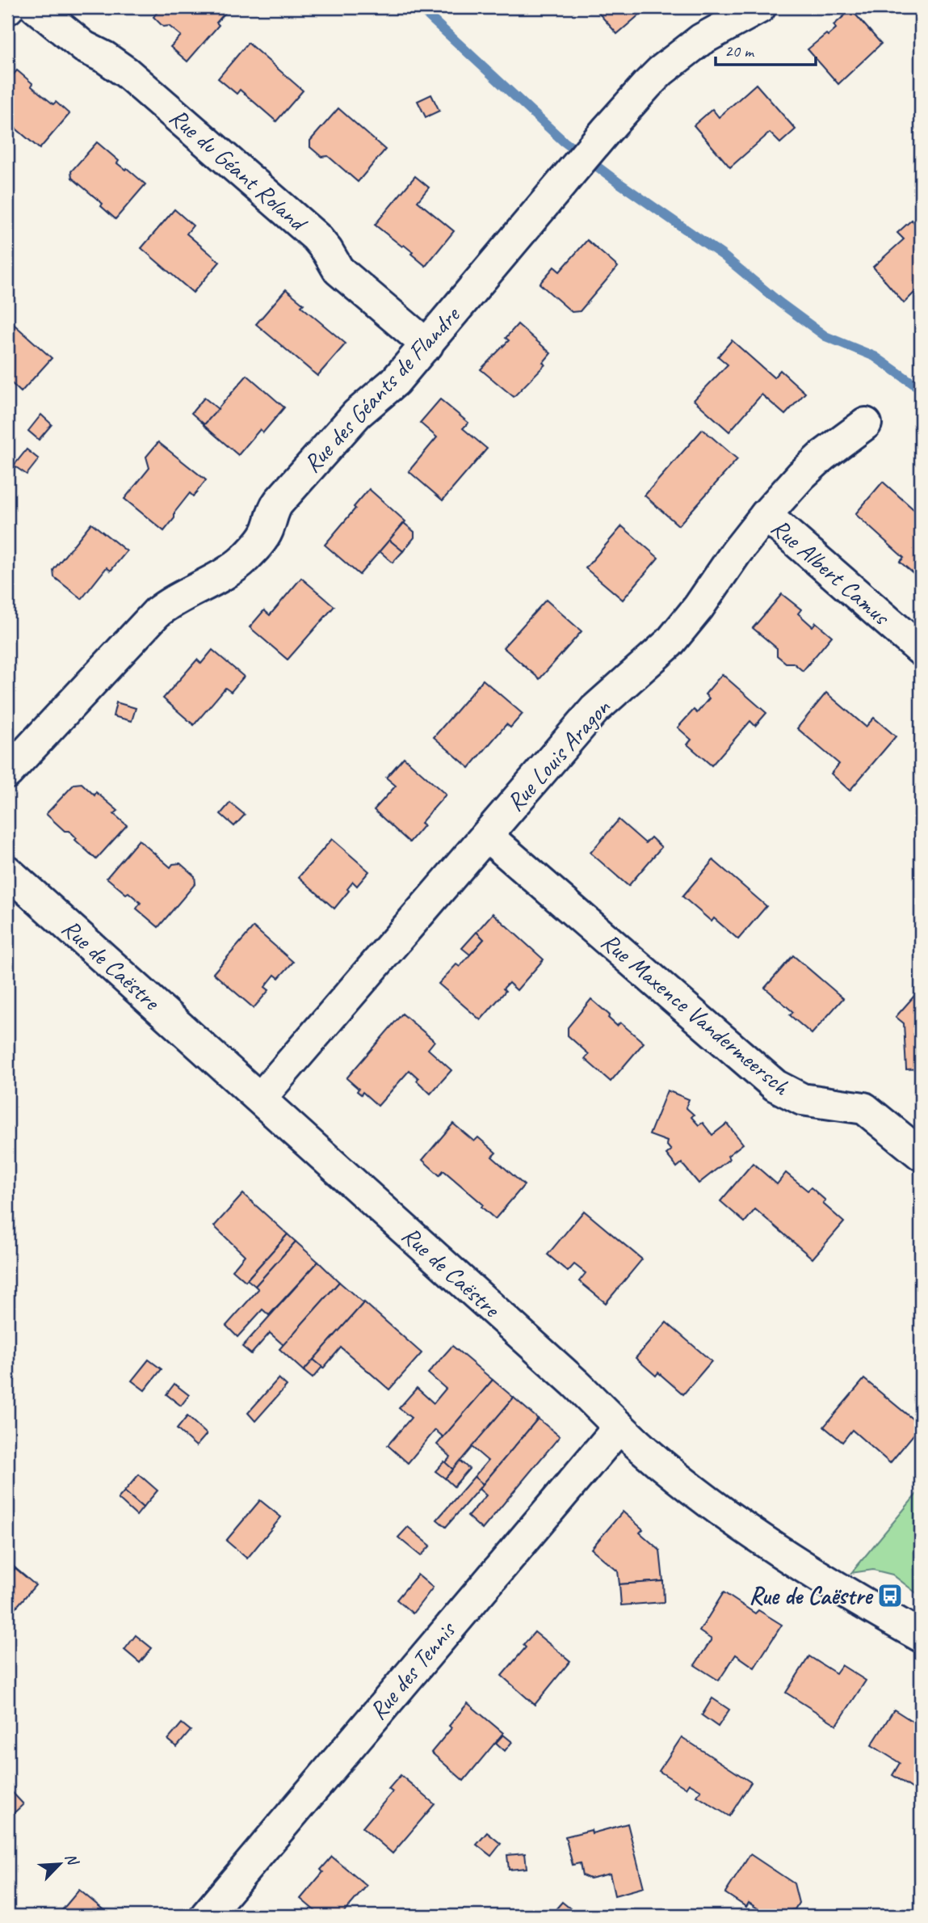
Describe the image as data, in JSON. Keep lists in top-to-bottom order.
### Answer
{
  "streets": {
    "street": [
      "Rue du Géant Roland",
      "Rue des Géants de Flandre",
      "Rue Albert Camus",
      "Rue Louis Aragon",
      "Rue de Caëstre",
      "Rue Maxence Vandermeersch",
      "Rue des Tennis"
    ]
  },
  "crossings": [
    ["Rue du Géant Roland", "Rue des Géants de Flandre"],
    ["Rue Albert Camus", "Rue Louis Aragon"],
    ["Rue Louis Aragon", "Rue de Caëstre"],
    ["Rue Louis Aragon", "Rue Maxence Vandermeersch"],
    ["Rue de Caëstre", "Rue des Tennis"]
  ],
  "places": {
    "bus stop": ["Rue de Caëstre"]
  },
  "scale_bar": "20 m",
  "north": "top right"
}
